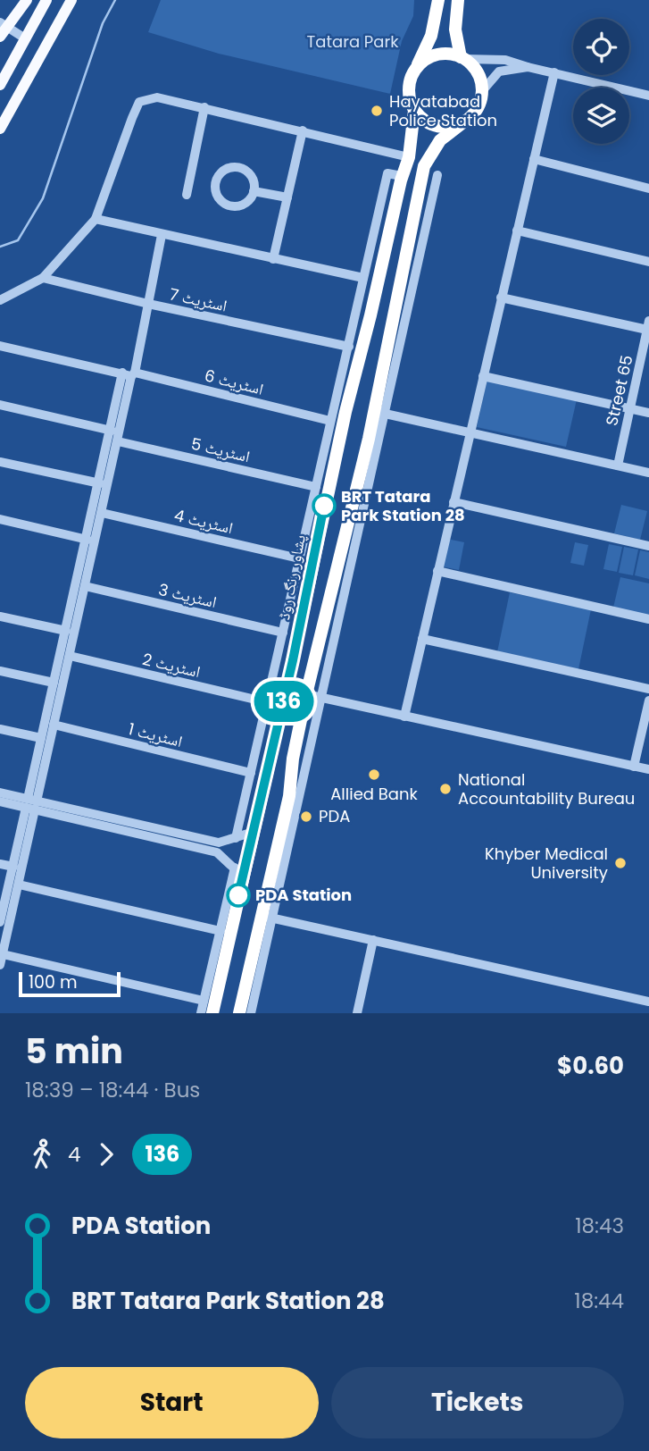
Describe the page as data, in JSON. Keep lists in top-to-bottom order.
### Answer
{
  "streets": {
    "highway": ["پشاور رنگ روڈ"],
    "street": [
      "اسٹریٹ 7",
      "اسٹریٹ 6",
      "Street 65",
      "اسٹریٹ 5",
      "اسٹریٹ 4",
      "اسٹریٹ 3",
      "اسٹریٹ 2",
      "اسٹریٹ 1"
    ]
  },
  "parks": ["Tatara Park"],
  "places": [
    "Hayatabad Police Station",
    "BRT Tatara Park Station 28",
    "Allied Bank",
    "National Accountability Bureau",
    "PDA",
    "Khyber Medical University",
    "PDA Station"
  ],
  "lines": ["bus line 136"],
  "scale_bar": "100 m",
  "page": {
    "on_map": "136",
    "scale": "100 m",
    "heading": ["5 min", "18:39 – 18:44 · Bus", "$0.60"],
    "legs": ["4", "136"],
    "list": [
      {
        "name": "PDA Station",
        "value": "18:43"
      },
      {
        "name": "BRT Tatara Park Station 28",
        "value": "18:44"
      }
    ],
    "buttons": ["Start", "Tickets"]
  }
}
